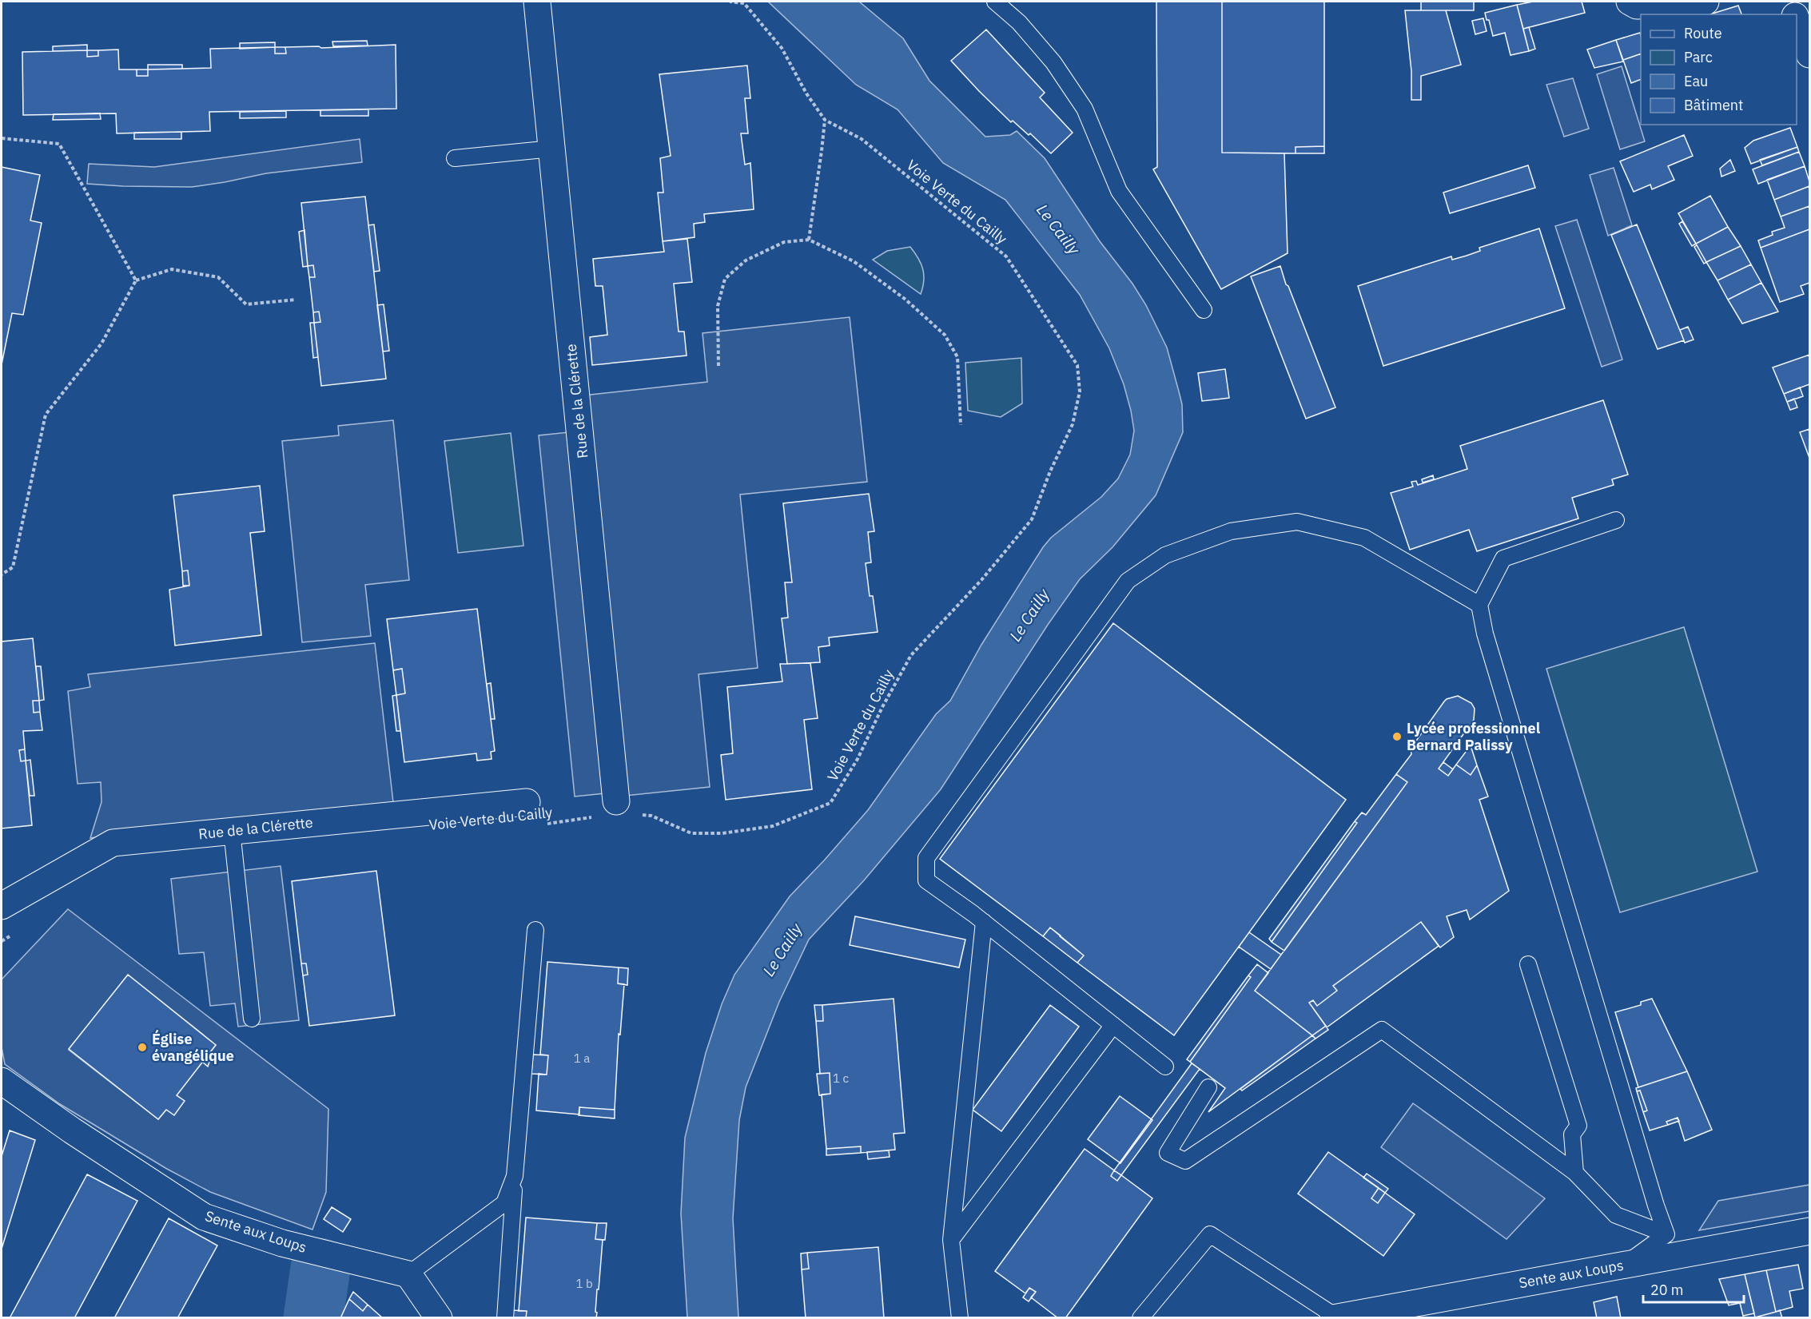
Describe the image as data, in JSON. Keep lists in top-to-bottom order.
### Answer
{
  "streets": {
    "street": ["Rue de la Clérette", "Sente aux Loups"],
    "path": ["Voie Verte du Cailly"]
  },
  "crossings": [
    ["Voie Verte du Cailly", "Rue de la Clérette"]
  ],
  "water": ["Le Cailly"],
  "places": ["Lycée professionnel Bernard Palissy", "Église évangélique"],
  "house_numbers": ["1 a", "1 c", "1 b"],
  "legend": [
    "Route",
    "Parc",
    "Eau",
    "Bâtiment"
  ],
  "scale_bar": "20 m"
}
